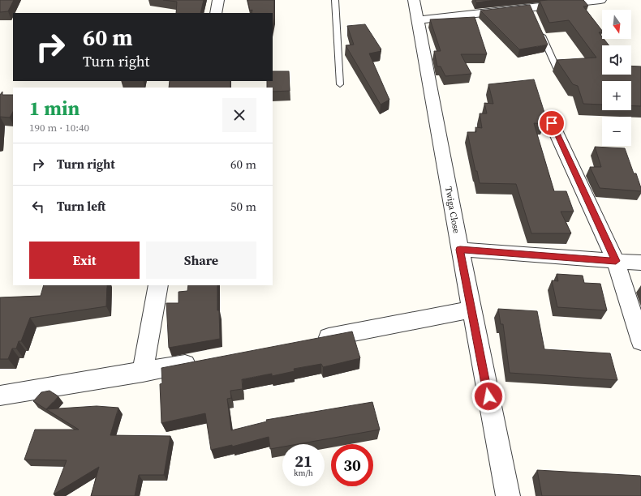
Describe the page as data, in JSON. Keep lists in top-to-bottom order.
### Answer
{
  "streets": {
    "street": ["Twiga Close"]
  },
  "north": "bottom",
  "page": {
    "map_buttons": ["+", "−"],
    "turn": ["60 m", "Turn right"],
    "heading": ["1 min", "190 m · 10:40"],
    "list": [
      {
        "name": "Turn right",
        "value": "60 m"
      },
      {
        "name": "Turn left",
        "value": "50 m"
      }
    ],
    "buttons": ["Exit", "Share"],
    "speed": "21 km/h",
    "limit": "30"
  }
}
